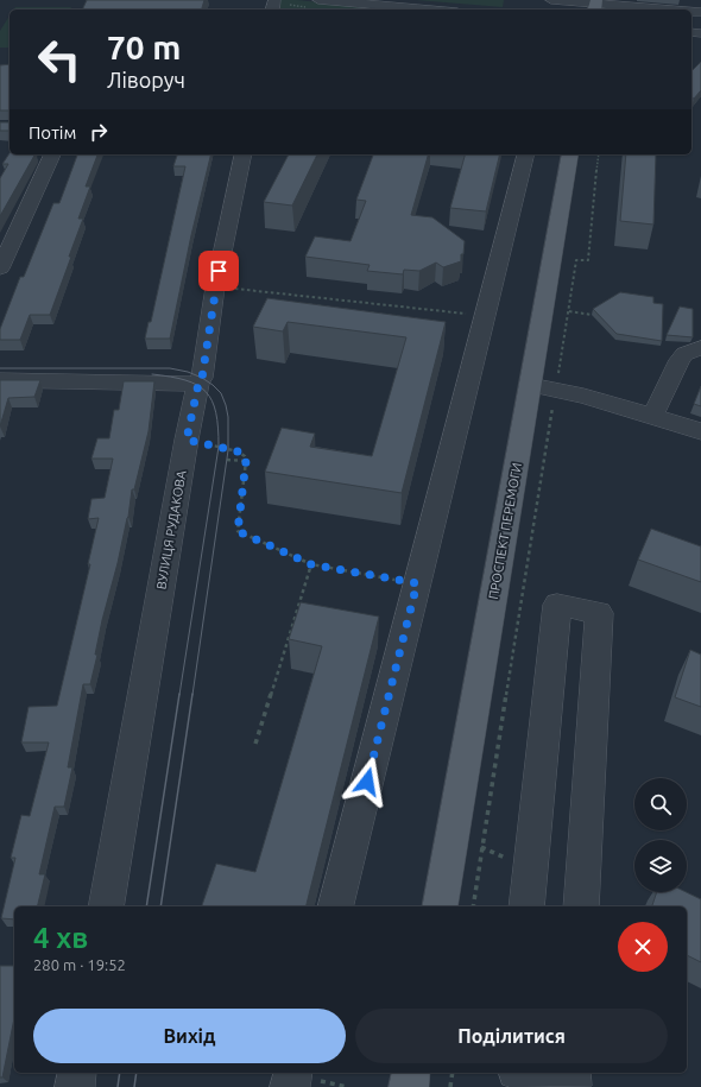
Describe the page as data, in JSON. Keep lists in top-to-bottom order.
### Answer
{
  "streets": {
    "main road": ["ПРОСПЕКТ ПЕРЕМОГИ"],
    "street": ["ВУЛИЦЯ РУДАКОВА"]
  },
  "page": {
    "turn": ["70 m", "Ліворуч"],
    "then": "Потім",
    "heading": ["4 хв", "280 m · 19:52"],
    "buttons": ["Вихід", "Поділитися"]
  }
}
